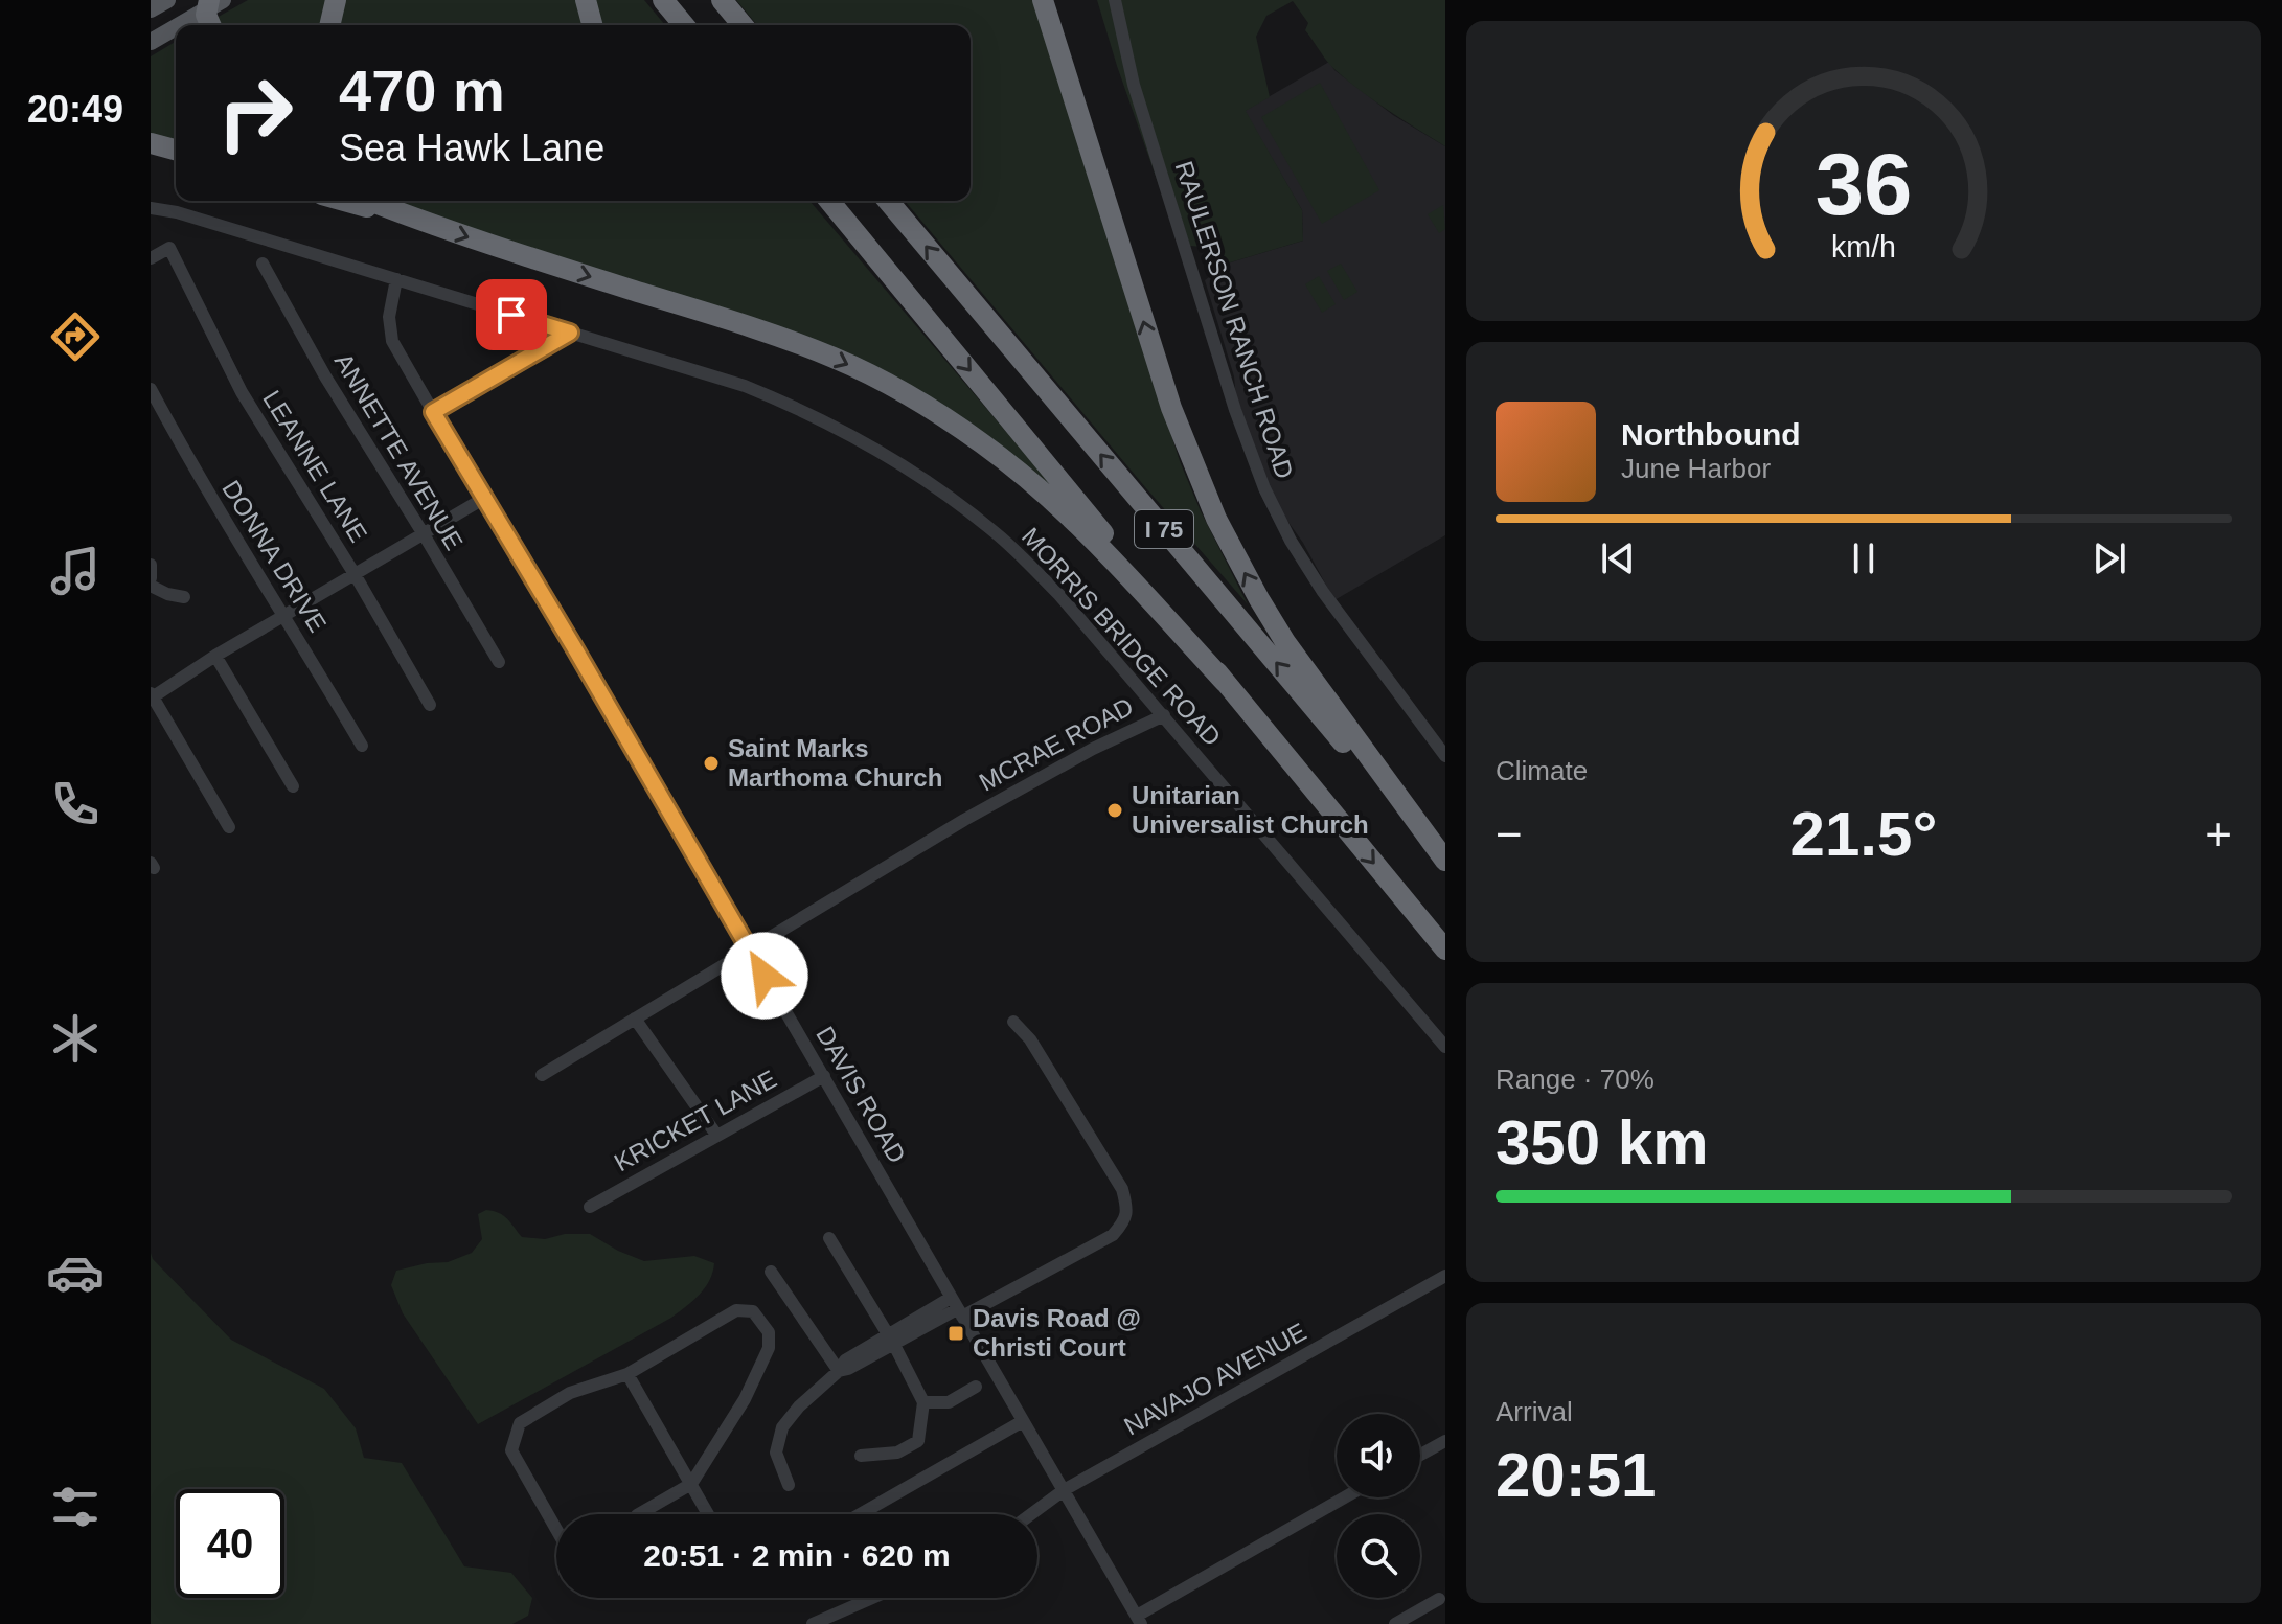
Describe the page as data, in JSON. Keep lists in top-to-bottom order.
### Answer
{
  "streets": {
    "highway": ["I 75"],
    "street": [
      "RAULERSON RANCH ROAD",
      "ANNETTE AVENUE",
      "LEANNE LANE",
      "DONNA DRIVE",
      "MORRIS BRIDGE ROAD",
      "MCRAE ROAD",
      "DAVIS ROAD",
      "KRICKET LANE",
      "NAVAJO AVENUE"
    ]
  },
  "crossings": [
    ["MORRIS BRIDGE ROAD", "MCRAE ROAD"],
    ["MORRIS BRIDGE ROAD", "DAVIS ROAD"],
    ["MCRAE ROAD", "DAVIS ROAD"],
    ["DAVIS ROAD", "KRICKET LANE"],
    ["DAVIS ROAD", "NAVAJO AVENUE"]
  ],
  "places": {
    "other": ["Saint Marks Marthoma Church", "Unitarian Universalist Church"],
    "transit": ["Davis Road @ Christi Court"]
  },
  "page": {
    "tabs": "20:49",
    "turn": ["470 m", "Sea Hawk Lane"],
    "song": ["Northbound", "June Harbor"],
    "tile": [
      "Climate",
      ["Range · 70%", "350 km"],
      ["Arrival", "20:51"]
    ],
    "heat": ["−", "21.5°", "+"],
    "limit": "40",
    "trip": "20:51 · 2 min · 620 m",
    "gauge": ["36", "km/h"]
  }
}
